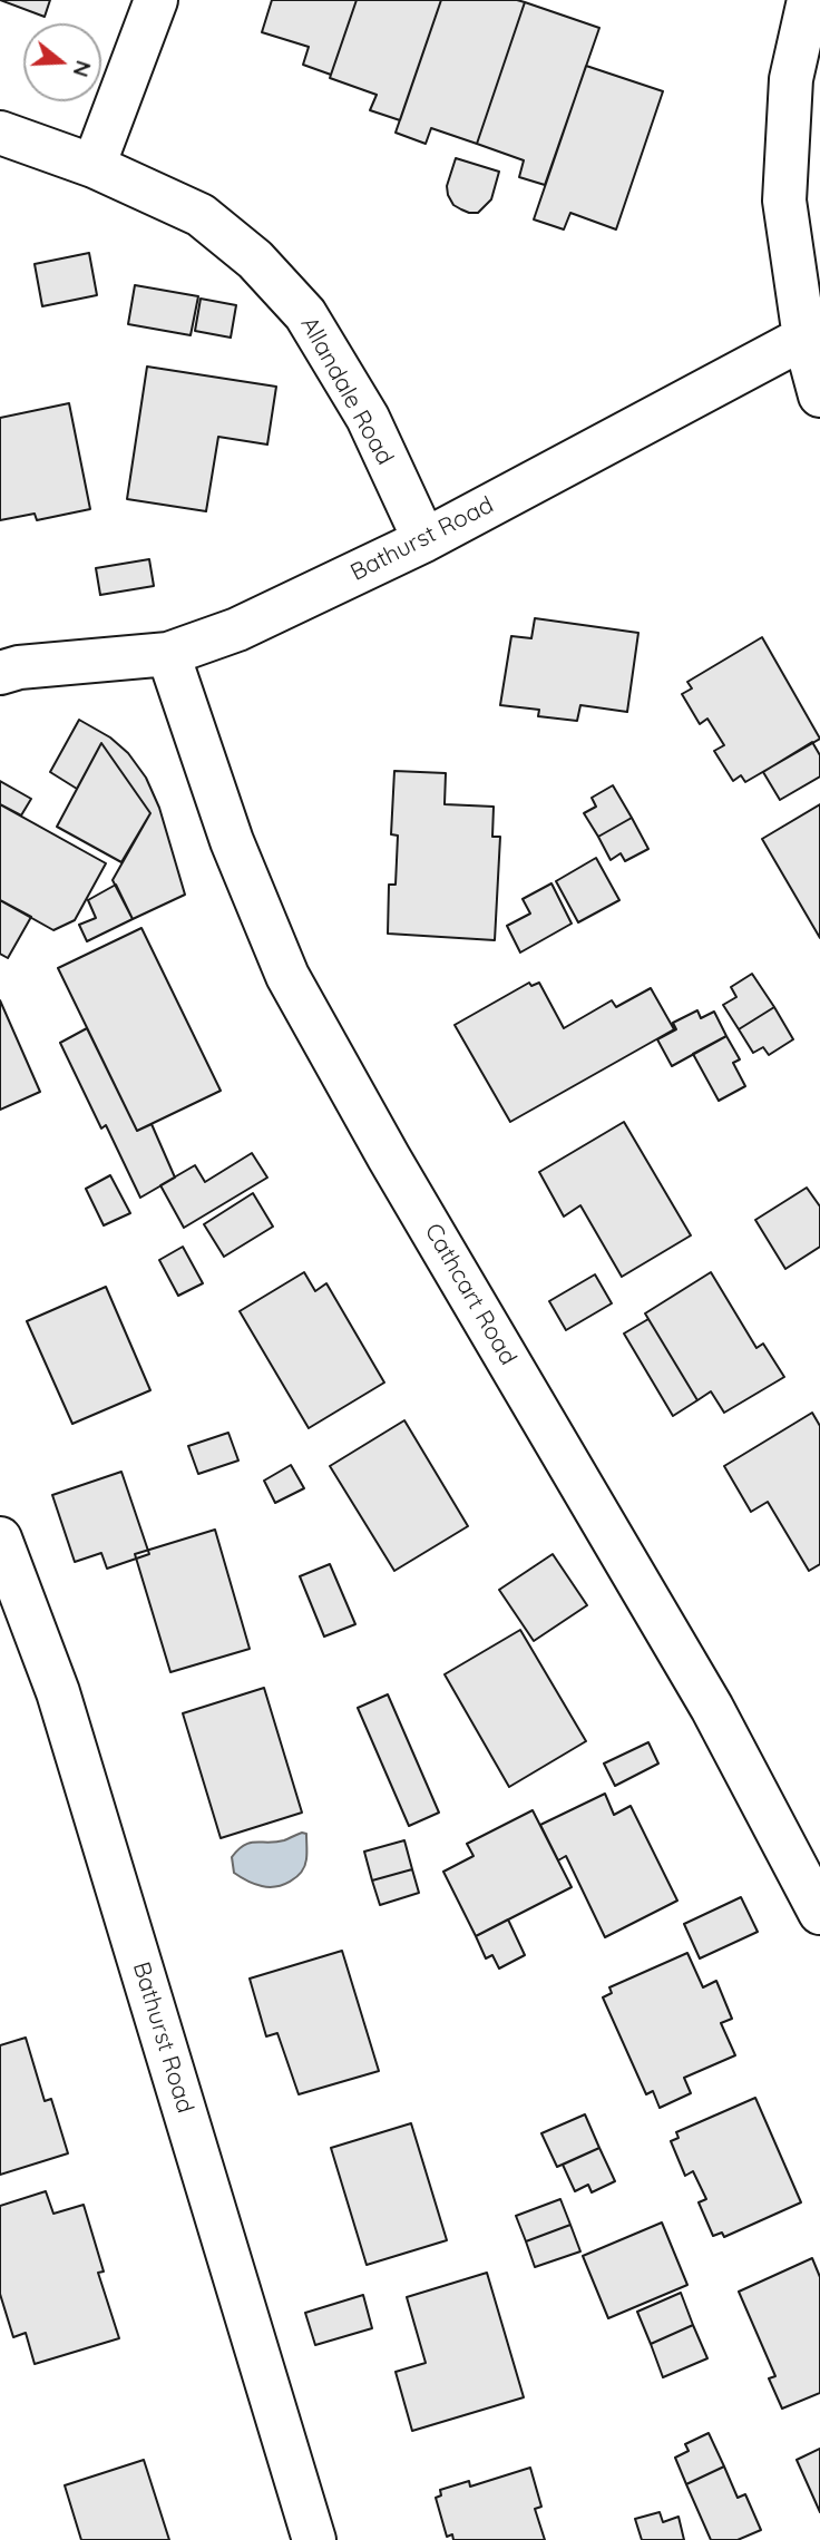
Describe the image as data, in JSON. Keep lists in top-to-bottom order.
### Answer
{
  "streets": {
    "street": ["Allandale Road", "Bathurst Road", "Cathcart Road"]
  },
  "crossings": [
    ["Allandale Road", "Bathurst Road"],
    ["Bathurst Road", "Cathcart Road"]
  ],
  "north": "right"
}
